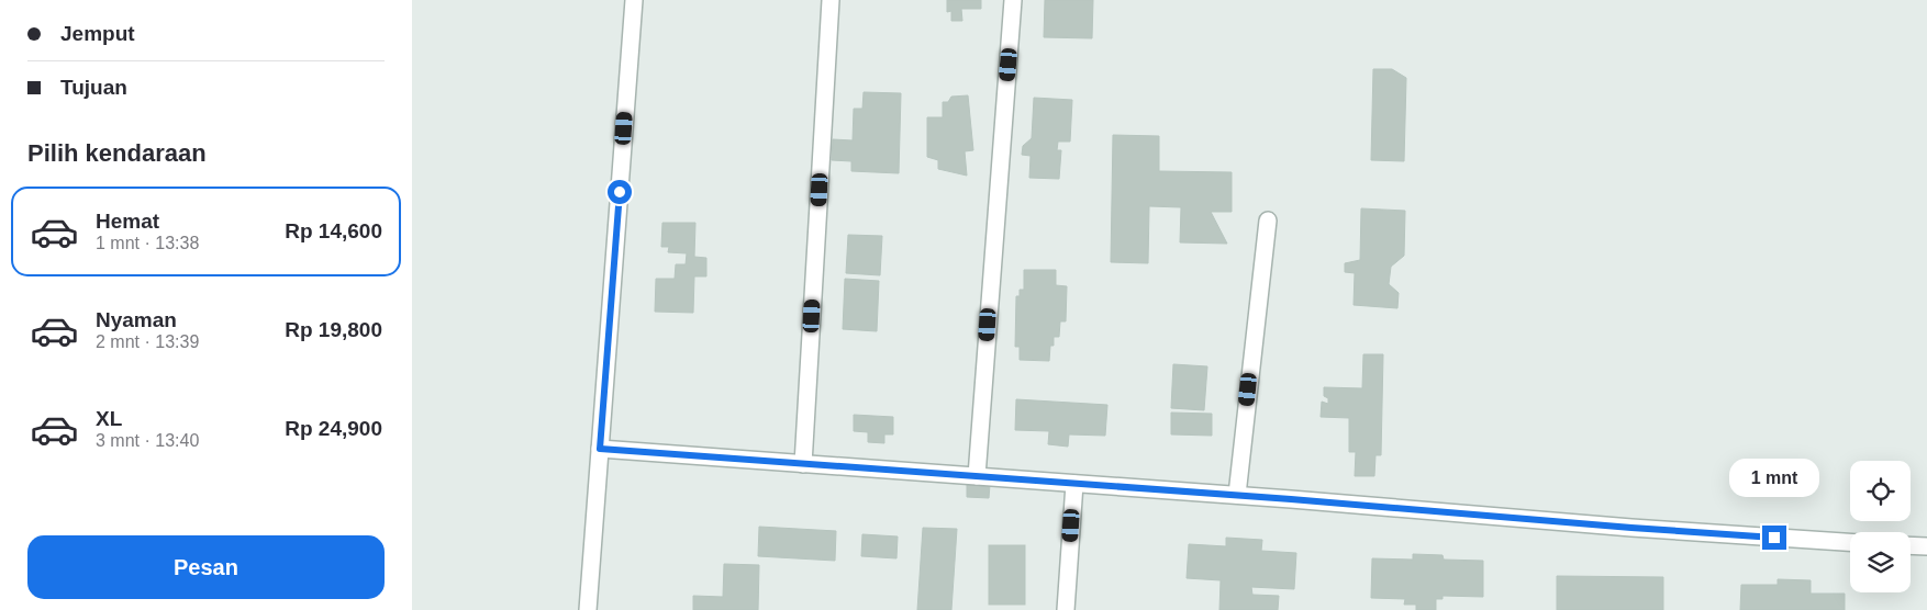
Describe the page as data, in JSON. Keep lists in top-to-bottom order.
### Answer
{
  "page": {
    "banner": ["Jemput", "Tujuan"],
    "heading": "Pilih kendaraan",
    "list": [
      {
        "name": "Hemat",
        "note": "1 mnt · 13:38",
        "value": "Rp 14,600"
      },
      {
        "name": "Nyaman",
        "note": "2 mnt · 13:39",
        "value": "Rp 19,800"
      },
      {
        "name": "XL",
        "note": "3 mnt · 13:40",
        "value": "Rp 24,900"
      }
    ],
    "bubble": "1 mnt",
    "buttons": "Pesan"
  }
}
